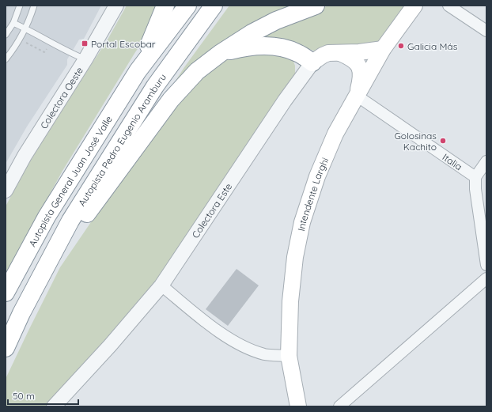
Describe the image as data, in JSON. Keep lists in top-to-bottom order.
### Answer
{
  "streets": {
    "highway": ["Autopista Pedro Eugenio Aramburu", "Autopista General Juan José Valle"],
    "main road": ["Intendente Larghi", "Colectora Este"],
    "street": ["Colectora Oeste", "Italia"]
  },
  "crossings": [
    ["Italia", "Intendente Larghi"],
    ["Intendente Larghi", "Colectora Este"]
  ],
  "places": {
    "transit": ["Portal Escobar"],
    "other": ["Galicia Más", "Golosinas Kachito"]
  },
  "scale_bar": "50 m"
}
